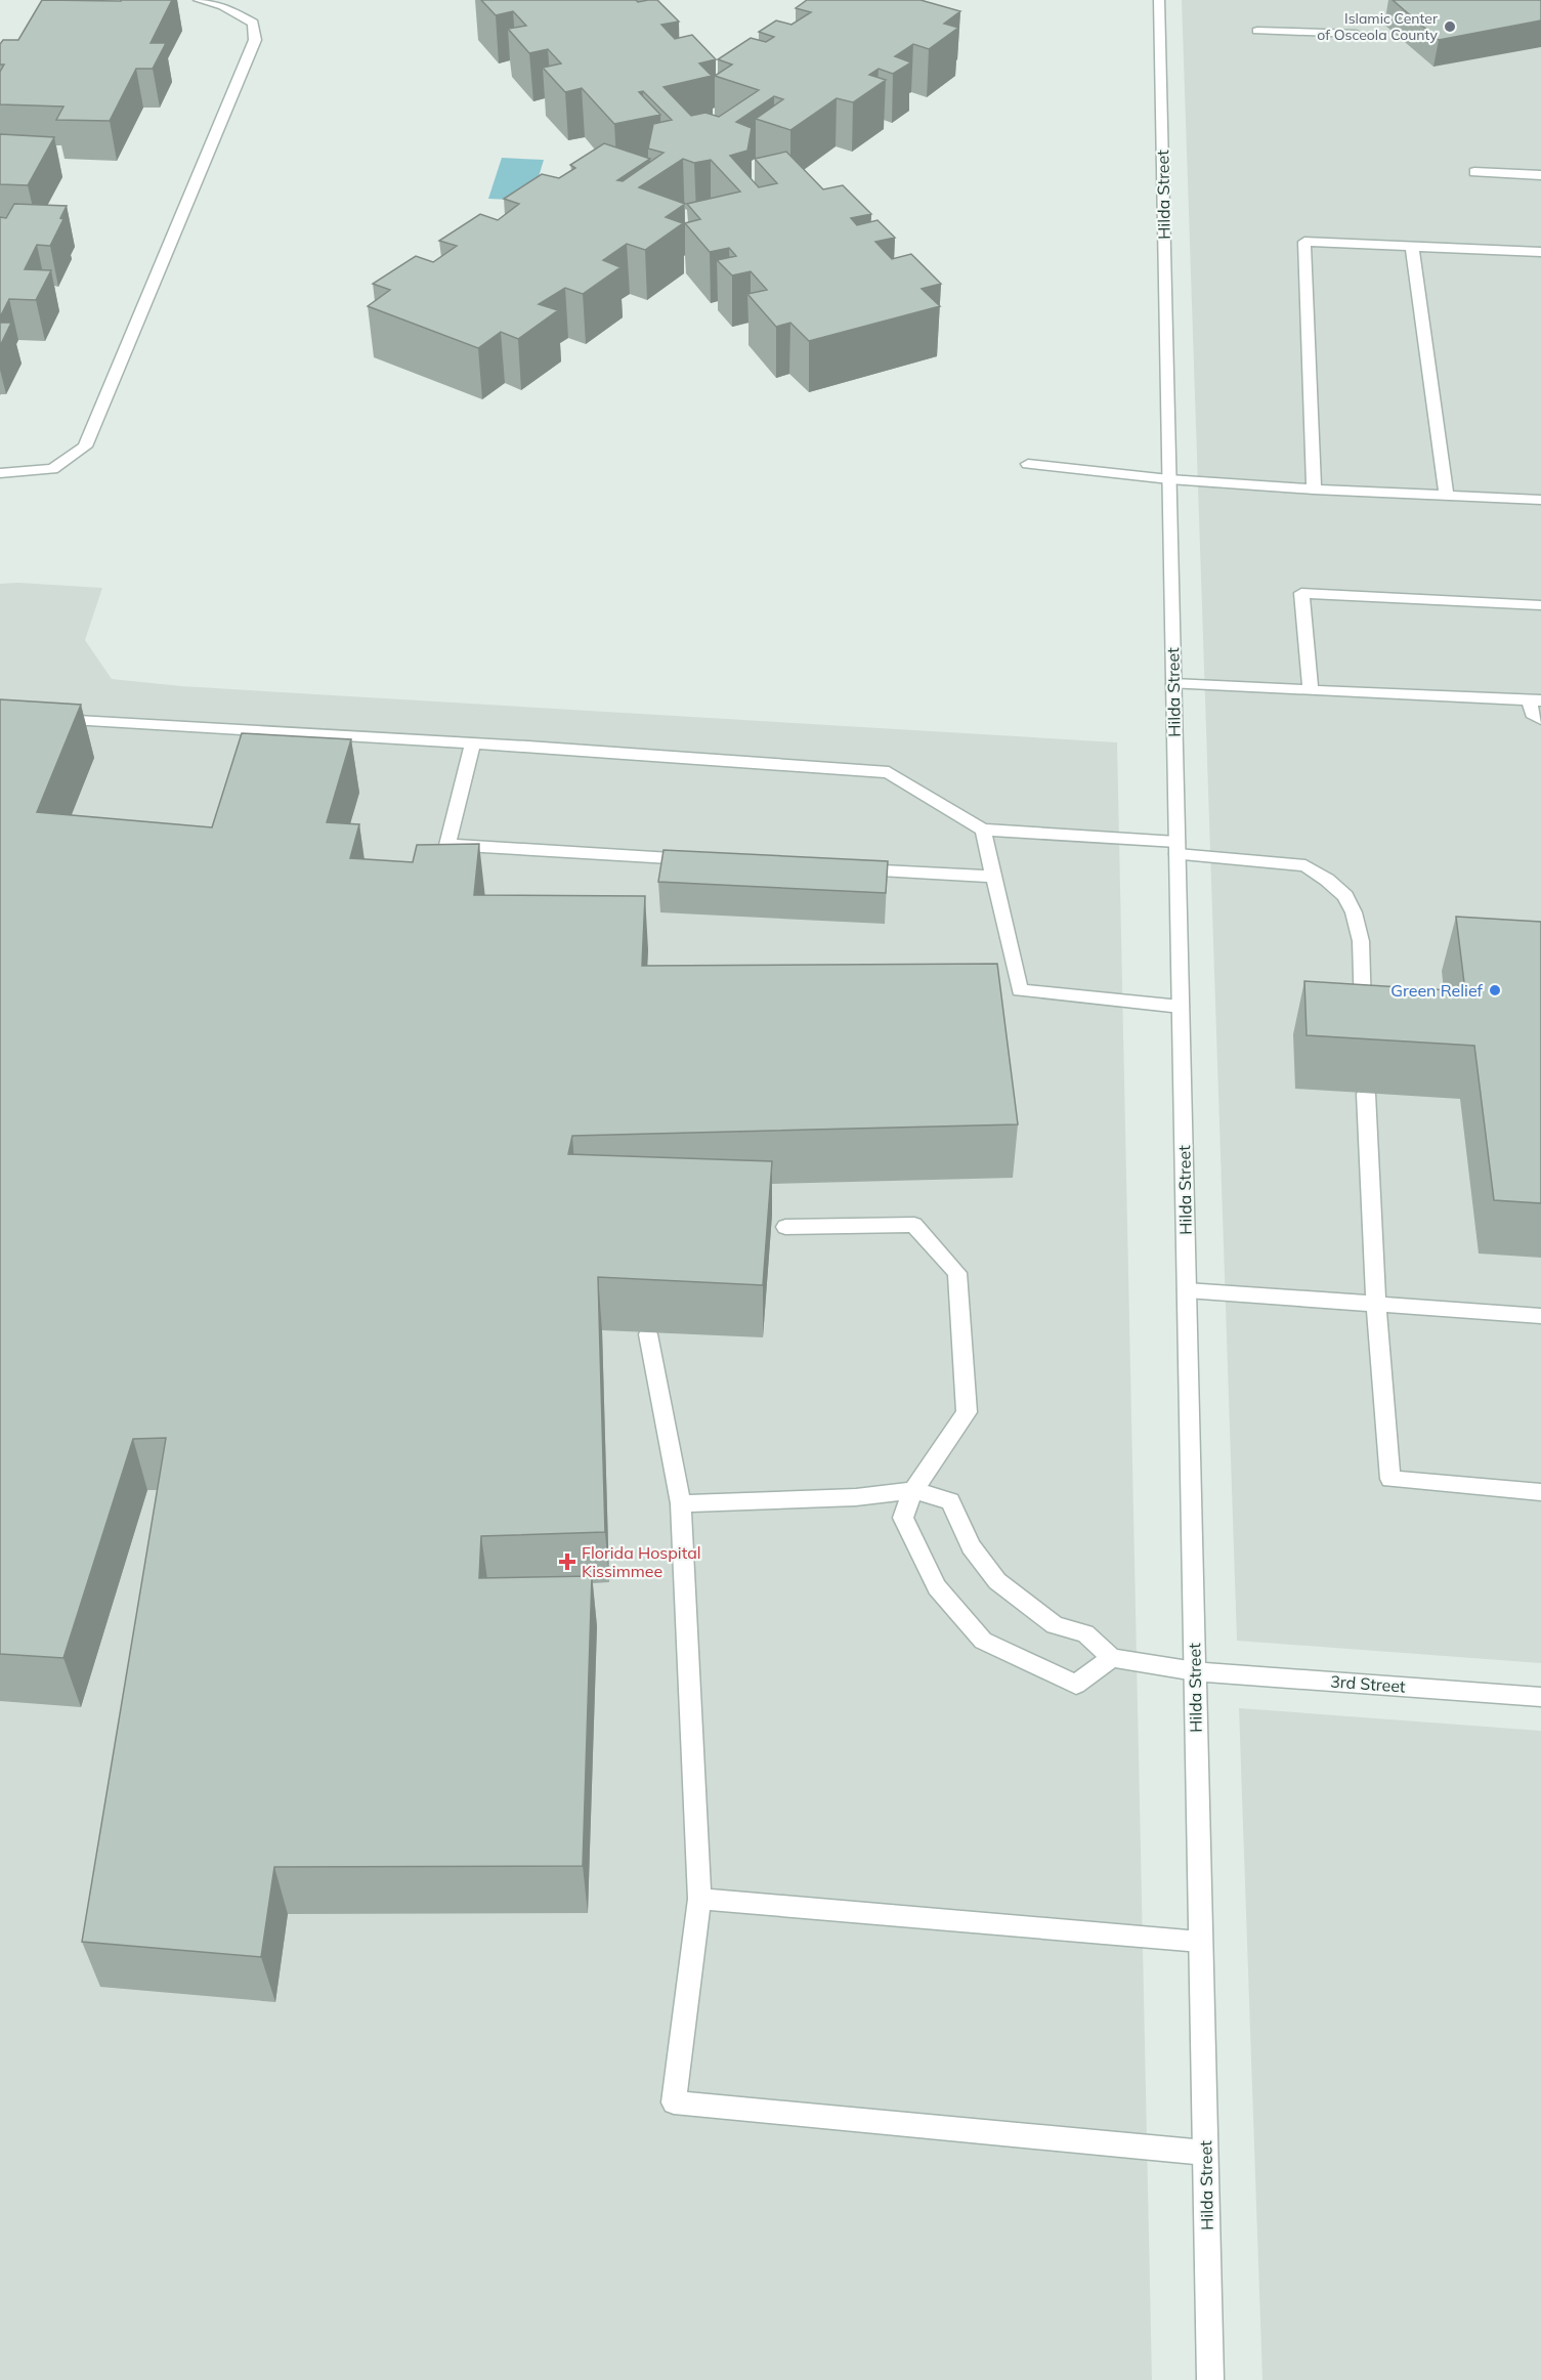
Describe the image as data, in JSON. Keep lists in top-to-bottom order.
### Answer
{
  "streets": {
    "street": ["Hilda Street", "3rd Street"]
  },
  "crossings": [
    ["Hilda Street", "3rd Street"]
  ],
  "places": {
    "other": ["Islamic Center of Osceola County", "Green Relief"],
    "health": ["Florida Hospital Kissimmee"]
  }
}
